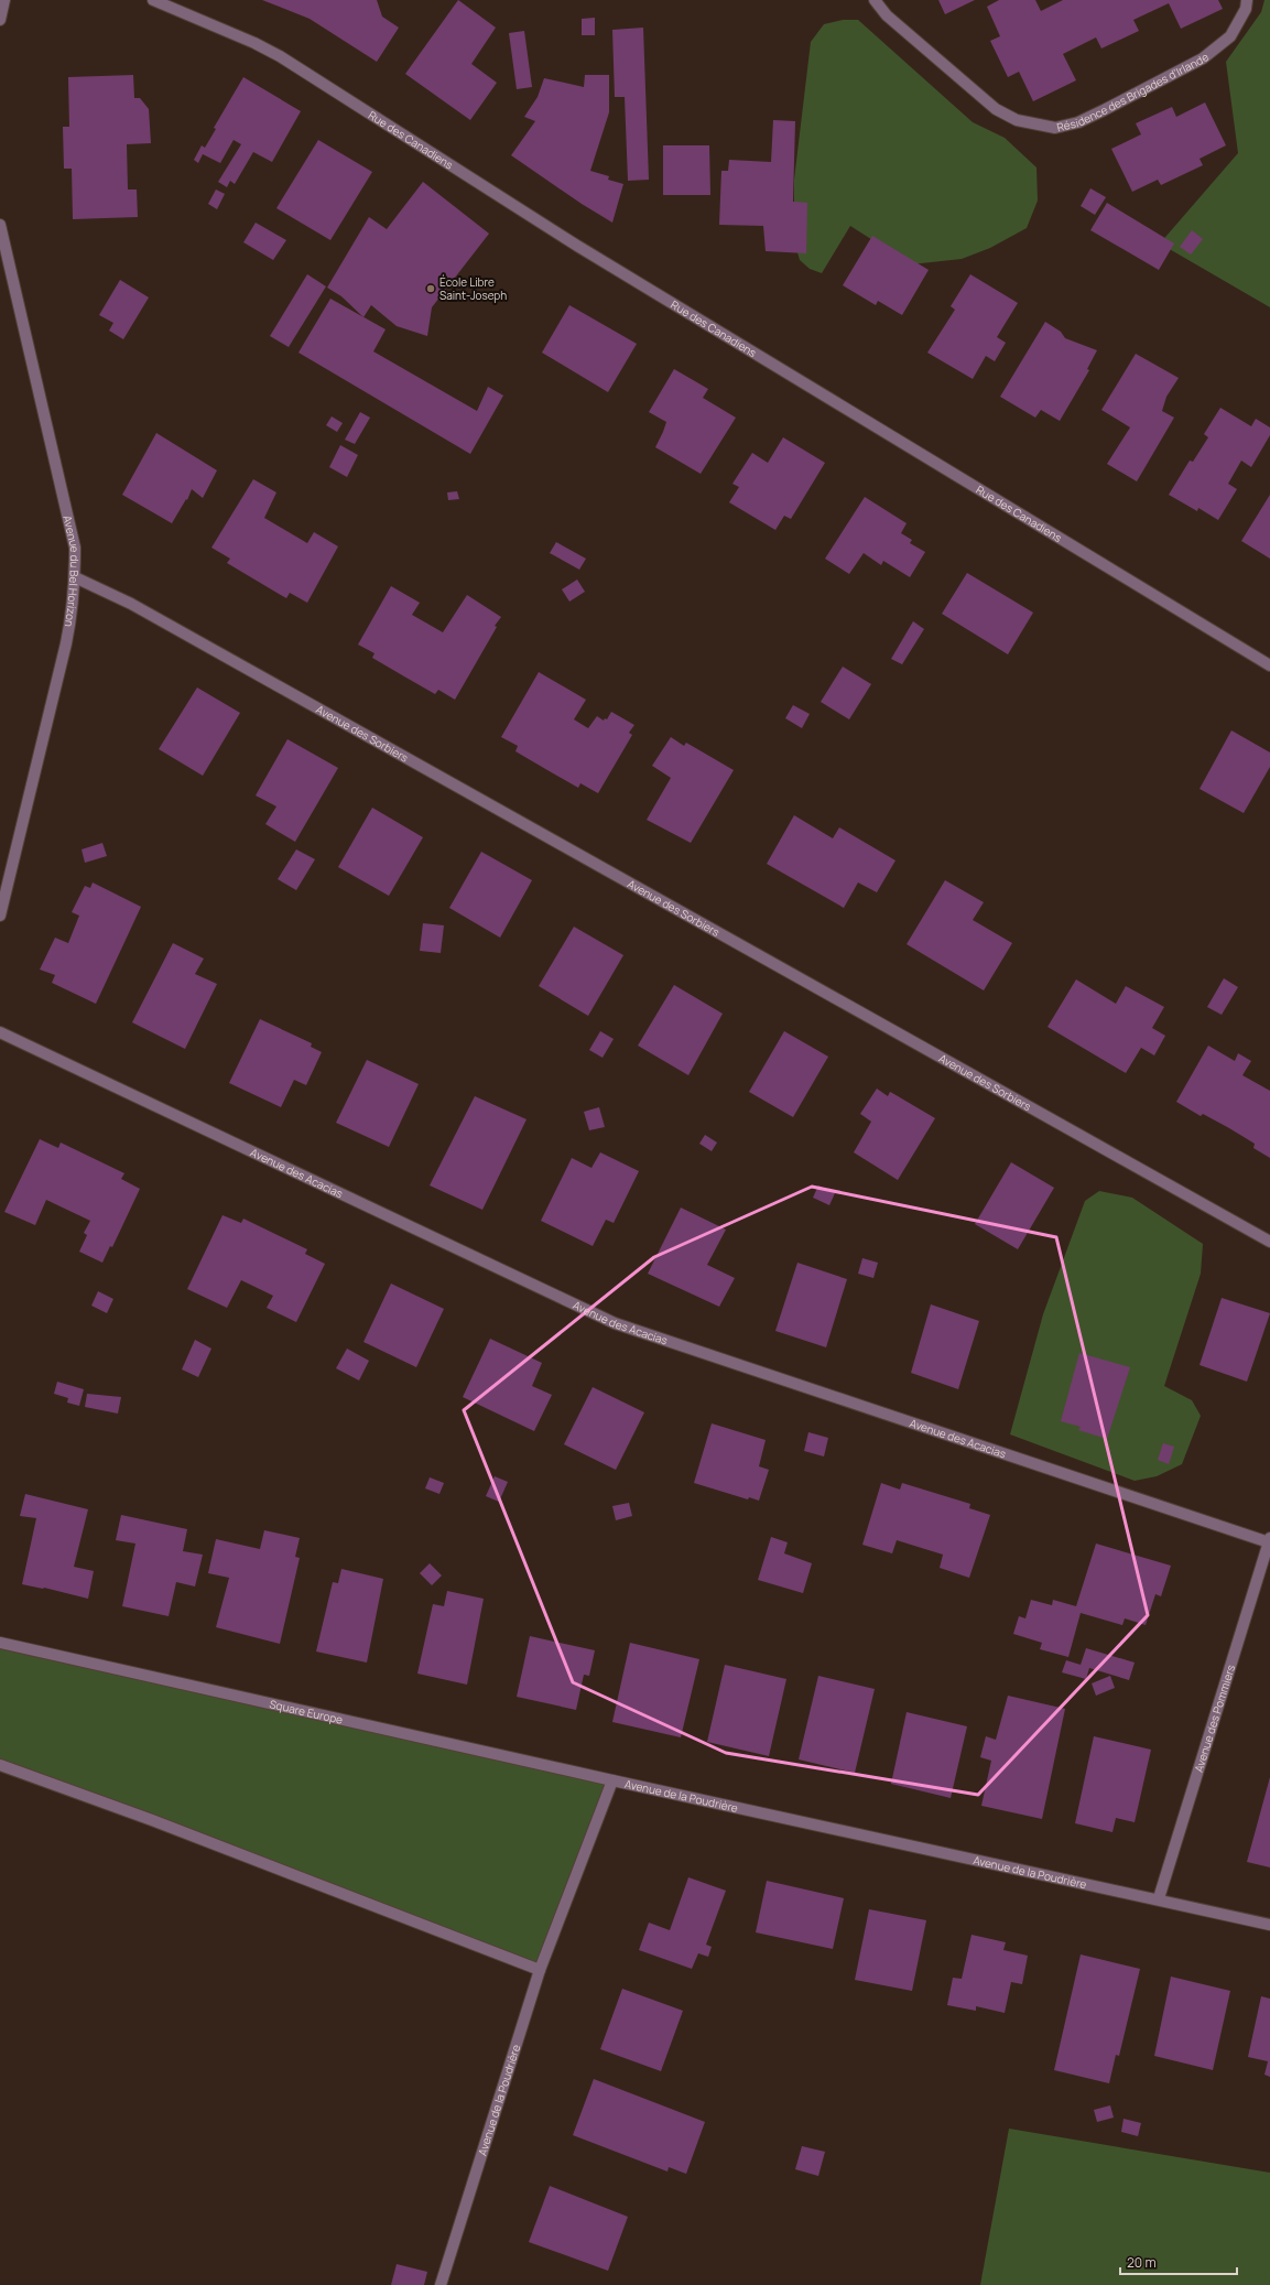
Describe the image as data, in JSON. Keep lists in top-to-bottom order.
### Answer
{
  "streets": {
    "street": [
      "Résidence des Brigades d'Irlande",
      "Rue des Canadiens",
      "Avenue du Bel Horizon",
      "Avenue des Sorbiers",
      "Avenue des Acacias",
      "Square Europe",
      "Avenue des Pommiers",
      "Avenue de la Poudrière"
    ]
  },
  "crossings": [
    ["Avenue du Bel Horizon", "Avenue des Sorbiers"],
    ["Avenue des Acacias", "Avenue des Pommiers"],
    ["Square Europe", "Avenue de la Poudrière"],
    ["Avenue des Pommiers", "Avenue de la Poudrière"]
  ],
  "places": ["École Libre Saint-Joseph"],
  "scale_bar": "20 m"
}
